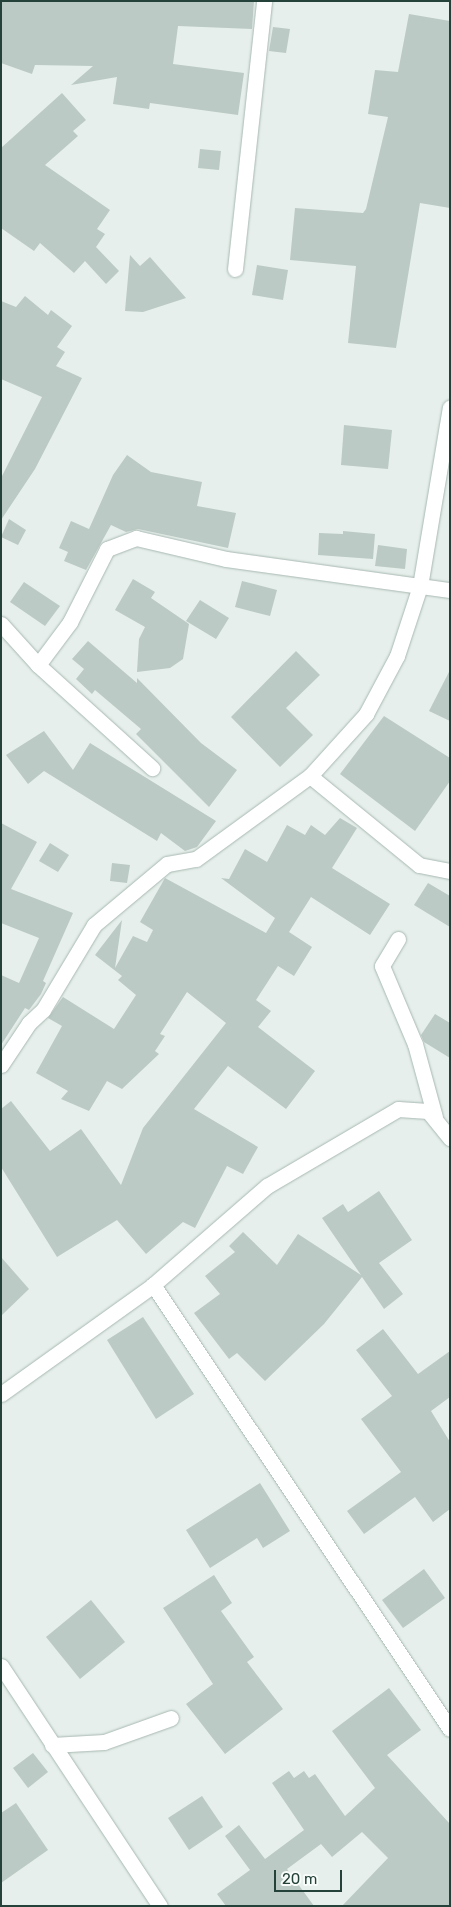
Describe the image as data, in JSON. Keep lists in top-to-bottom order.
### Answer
{
  "scale_bar": "20 m"
}
